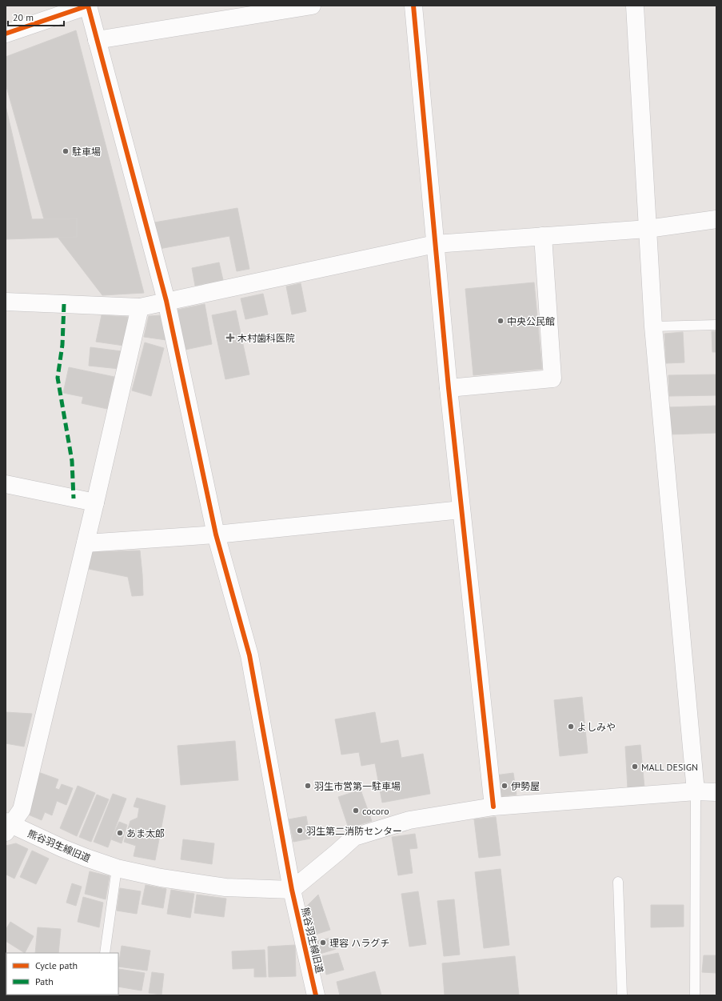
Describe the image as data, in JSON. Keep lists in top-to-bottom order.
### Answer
{
  "streets": {
    "street": ["熊谷羽生線旧道"]
  },
  "places": {
    "other": [
      "駐車場",
      "中央公民館",
      "よしみや",
      "MALL DESIGN",
      "羽生市営第一駐車場",
      "伊勢屋",
      "cocoro",
      "羽生第二消防センター",
      "あま太郎",
      "理容 ハラグチ"
    ],
    "health": ["木村歯科医院"]
  },
  "legend": ["Cycle path", "Path"],
  "scale_bar": "20 m"
}
